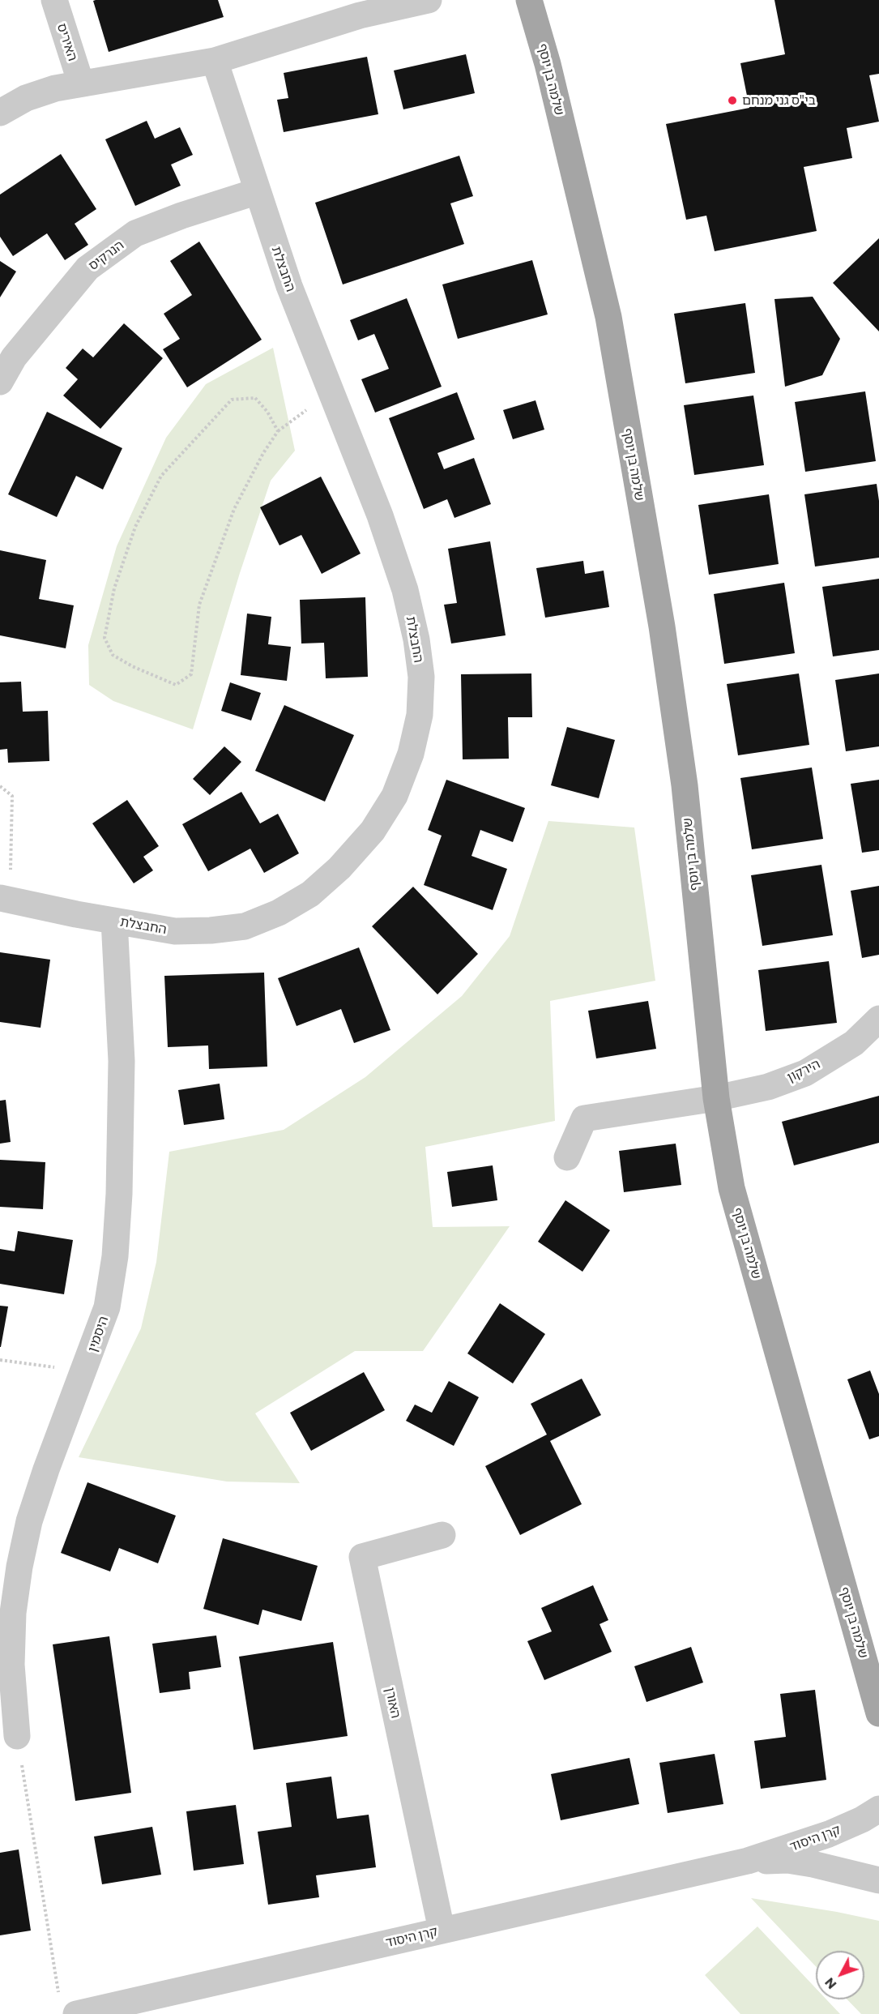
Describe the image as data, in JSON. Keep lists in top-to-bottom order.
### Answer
{
  "streets": {
    "main road": ["שלמה בן יוסף"],
    "street": [
      "האיריס",
      "הנרקיס",
      "החבצלת",
      "הירקון",
      "היסמין",
      "האורן",
      "קרן היסוד"
    ]
  },
  "crossings": [
    ["שלמה בן יוסף", "הירקון"],
    ["הנרקיס", "החבצלת"],
    ["החבצלת", "היסמין"],
    ["האורן", "קרן היסוד"]
  ],
  "places": ["בי\"ס גני מנחם"],
  "north": "bottom left"
}
